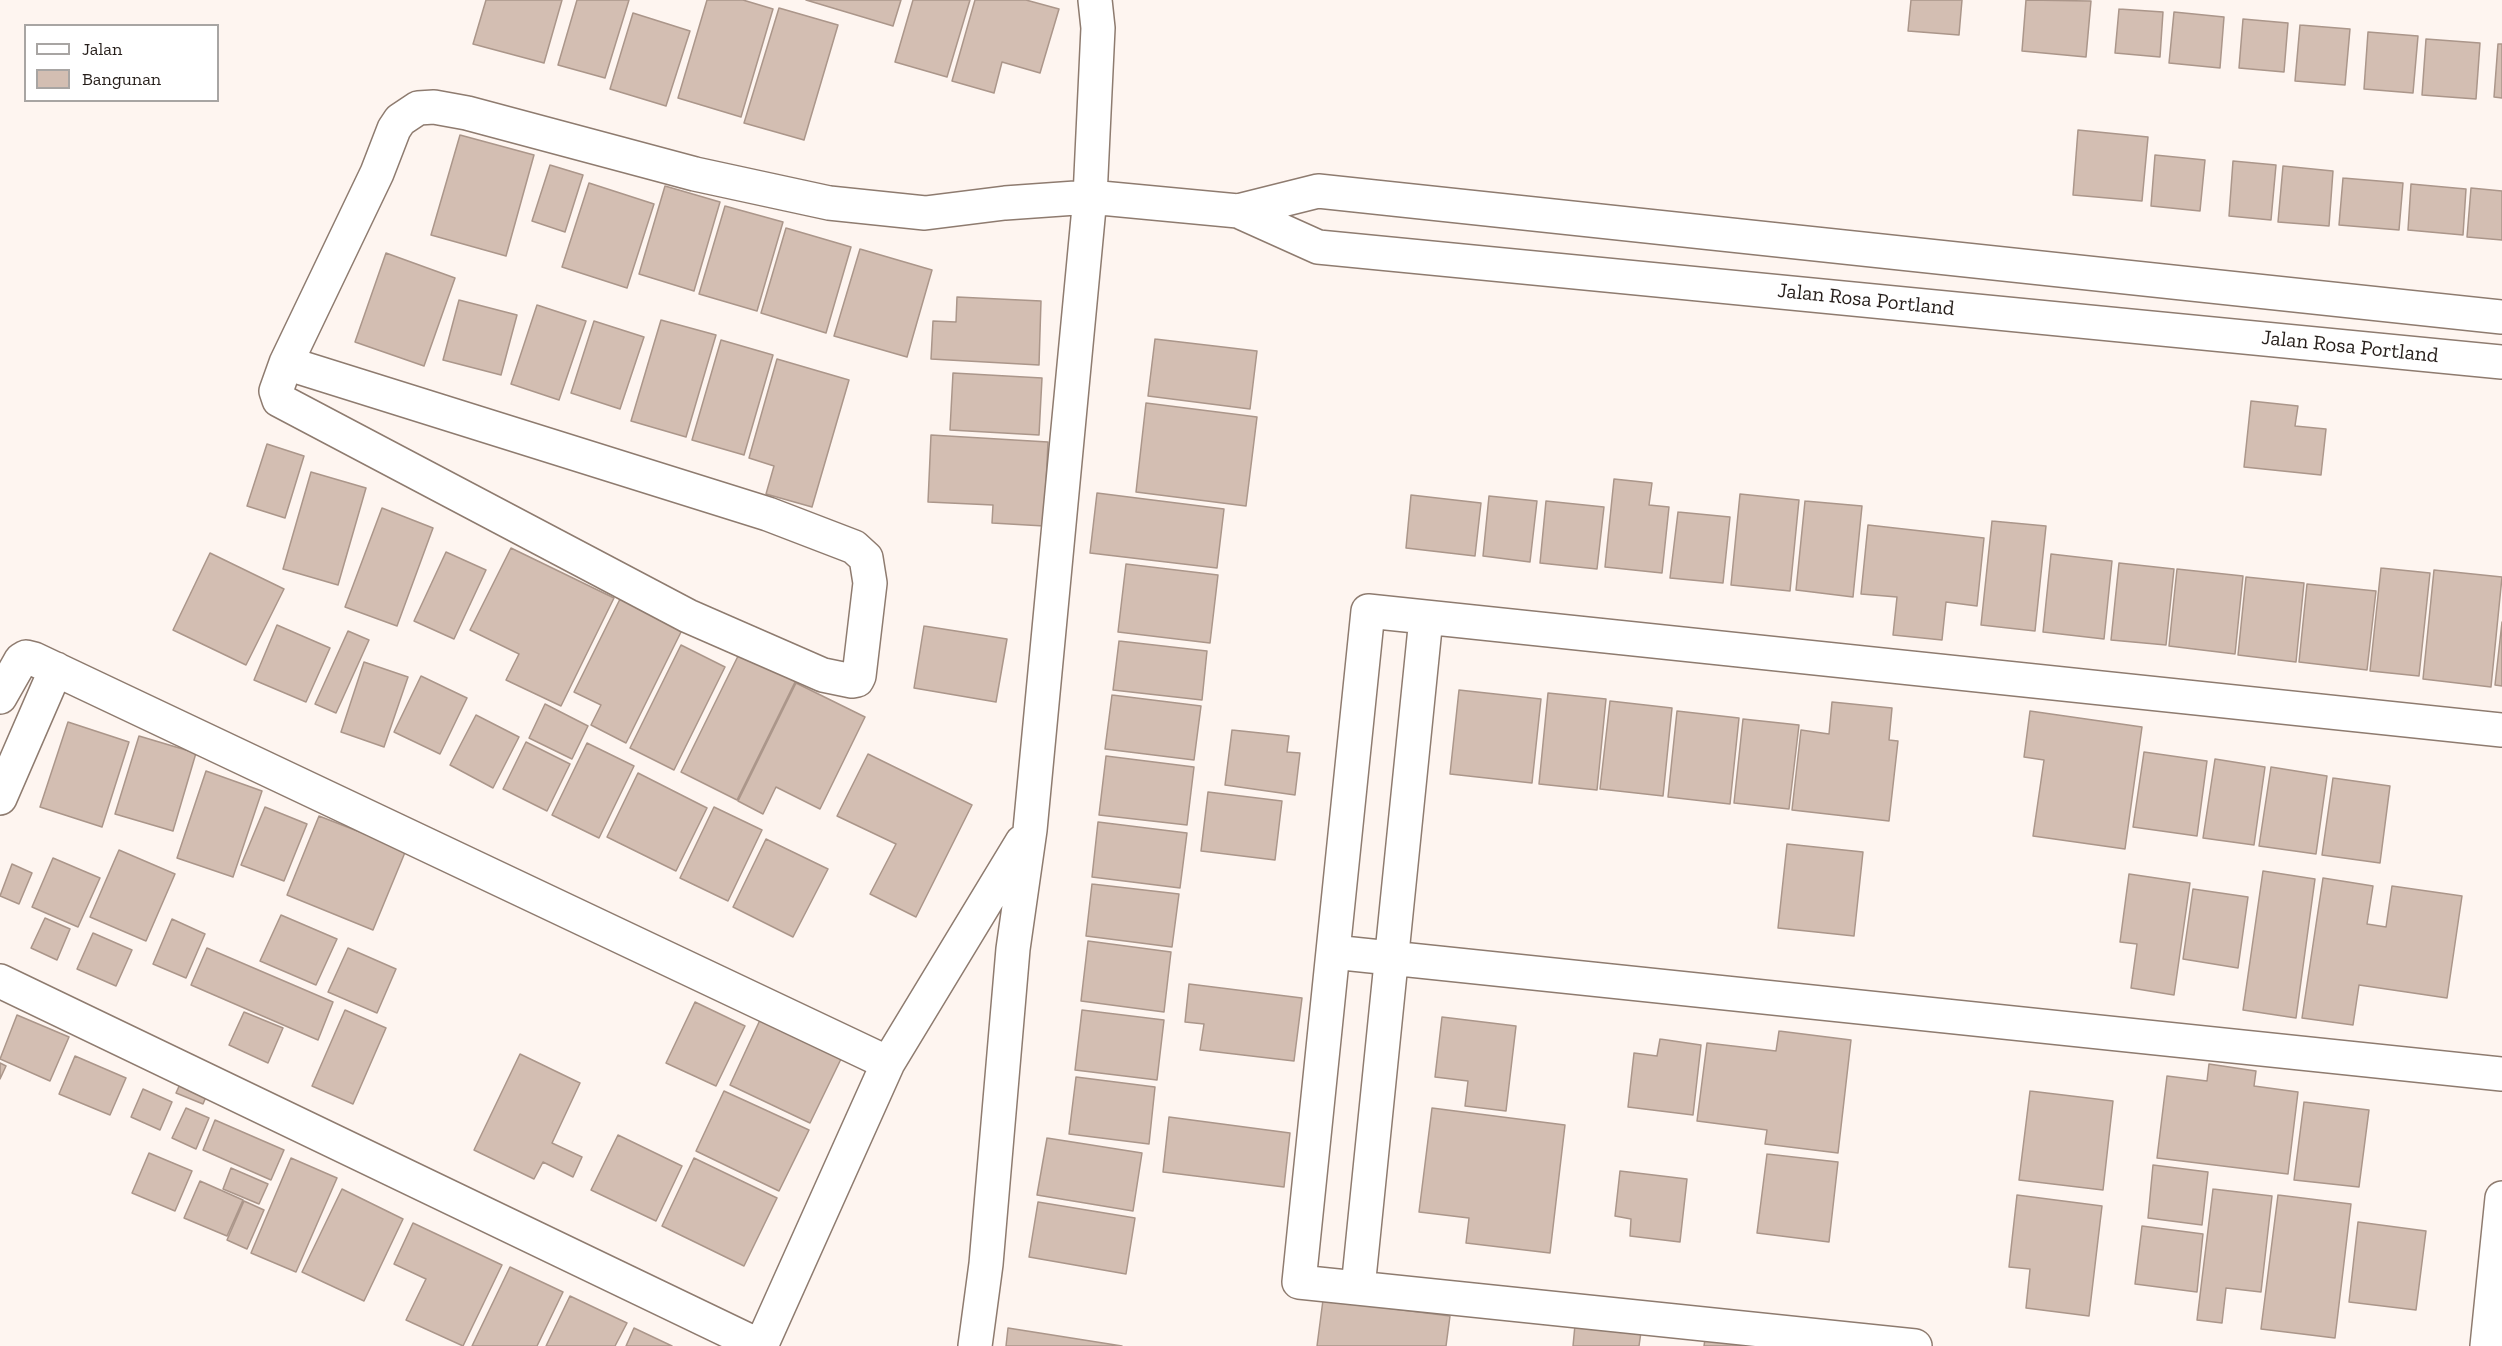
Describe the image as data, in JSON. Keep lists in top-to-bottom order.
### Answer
{
  "streets": {
    "street": ["Jalan Rosa Portland"]
  },
  "legend": ["Jalan", "Bangunan"]
}
